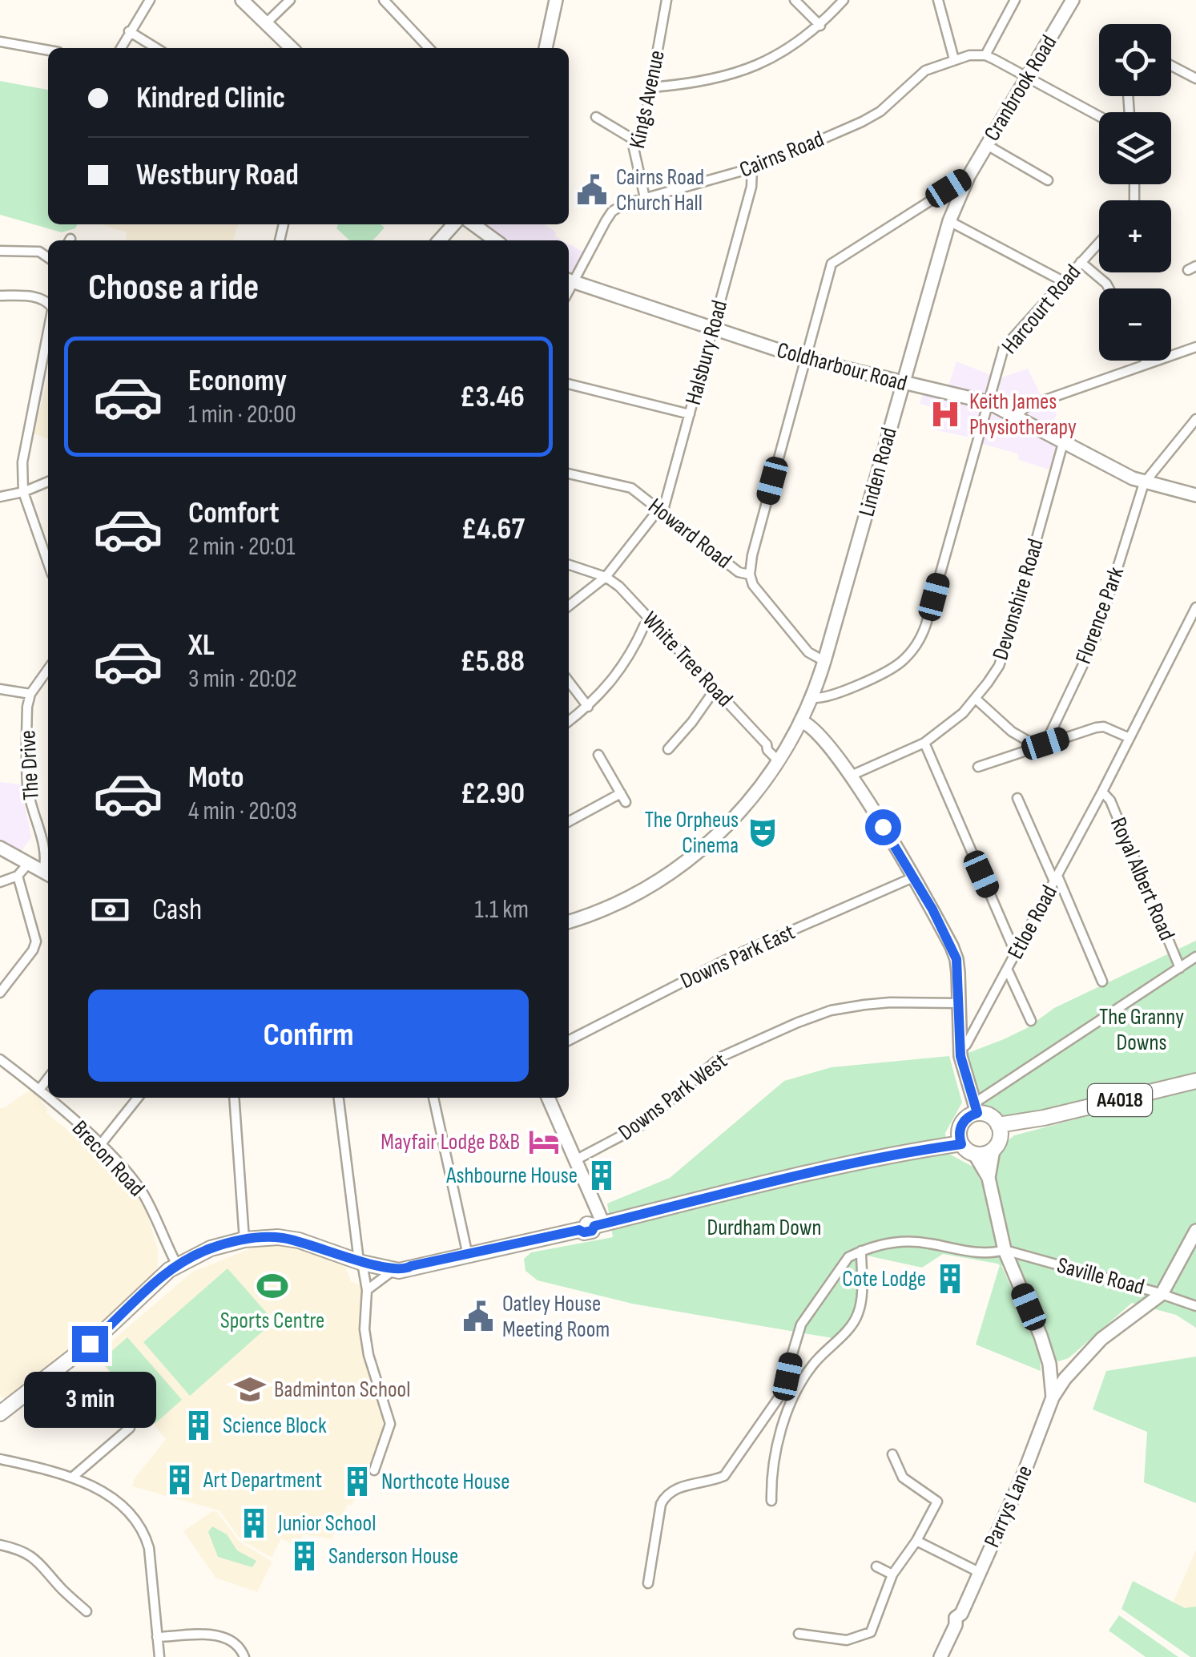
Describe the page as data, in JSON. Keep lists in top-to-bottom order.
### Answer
{
  "streets": {
    "main road": [
      "Cranbrook Road",
      "Coldharbour Road",
      "Linden Road",
      "A4018",
      "Parrys Lane"
    ],
    "street": [
      "Kings Avenue",
      "Cairns Road",
      "Harcourt Road",
      "Halsbury Road",
      "Howard Road",
      "Devonshire Road",
      "Florence Park",
      "White Tree Road",
      "The Drive",
      "Royal Albert Road",
      "Etloe Road",
      "Downs Park East",
      "Downs Park West",
      "Brecon Road",
      "Saville Road"
    ]
  },
  "crossings": [
    ["Cranbrook Road", "Linden Road"],
    ["Kings Avenue", "Cairns Road"],
    ["Cairns Road", "Halsbury Road"],
    ["Cairns Road", "Coldharbour Road"],
    ["Harcourt Road", "Coldharbour Road"],
    ["Harcourt Road", "Linden Road"],
    ["Halsbury Road", "Coldharbour Road"],
    ["Halsbury Road", "Howard Road"],
    ["Coldharbour Road", "Linden Road"],
    ["Coldharbour Road", "Devonshire Road"],
    ["Coldharbour Road", "Florence Park"],
    ["Linden Road", "Howard Road"],
    ["Linden Road", "White Tree Road"],
    ["Royal Albert Road", "Etloe Road"],
    ["A4018", "Parrys Lane"],
    ["Saville Road", "Parrys Lane"]
  ],
  "parks": ["The Granny Downs", "Durdham Down"],
  "places": {
    "public building": ["Cairns Road Church Hall", "Oatley House Meeting Room"],
    "hospital": ["Keith James Physiotherapy"],
    "theatre": ["The Orpheus Cinema"],
    "hotel": ["Mayfair Lodge B&B"],
    "building": [
      "Ashbourne House",
      "Cote Lodge",
      "Science Block",
      "Art Department",
      "Northcote House",
      "Junior School",
      "Sanderson House"
    ],
    "sports": ["Sports Centre"],
    "school or university": ["Badminton School"]
  },
  "page": {
    "map_buttons": ["+", "−"],
    "banner": ["Kindred Clinic", "Westbury Road"],
    "heading": "Choose a ride",
    "list": [
      {
        "name": "Economy",
        "note": "1 min · 20:00",
        "value": "£3.46"
      },
      {
        "name": "Comfort",
        "note": "2 min · 20:01",
        "value": "£4.67"
      },
      {
        "name": "XL",
        "note": "3 min · 20:02",
        "value": "£5.88"
      },
      {
        "name": "Moto",
        "note": "4 min · 20:03",
        "value": "£2.90"
      }
    ],
    "pay": ["Cash", "1.1 km"],
    "buttons": "Confirm",
    "bubble": "3 min"
  }
}
